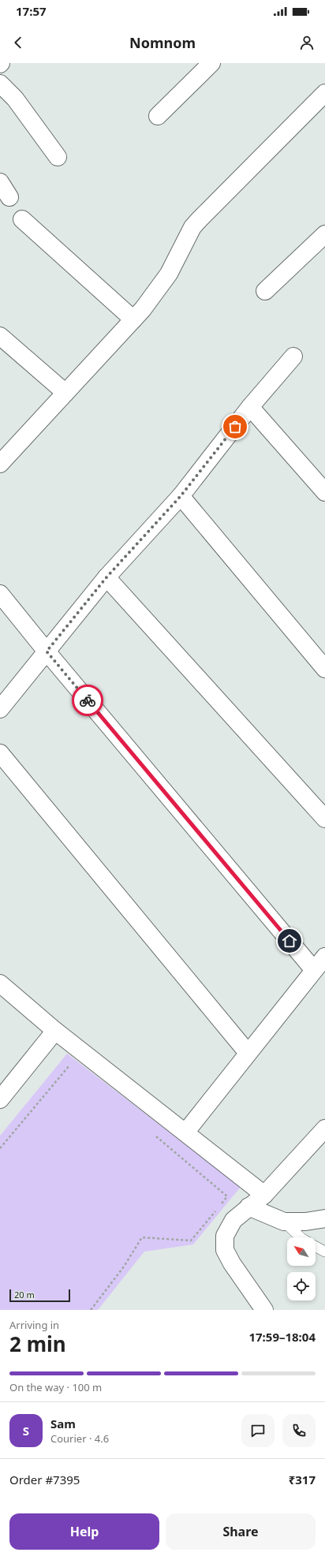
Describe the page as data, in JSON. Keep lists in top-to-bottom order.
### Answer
{
  "scale_bar": "20 m",
  "north": "top left",
  "page": {
    "status": "17:57",
    "header": "Nomnom",
    "scale": "20 m",
    "heading": ["2 min", "Arriving in", "17:59–18:04"],
    "panel": [
      "Sam",
      "Courier · 4.6",
      "Order #7395",
      "₹317"
    ],
    "bar": "On the way · 100 m",
    "round": "S",
    "buttons": ["Help", "Share"]
  }
}
